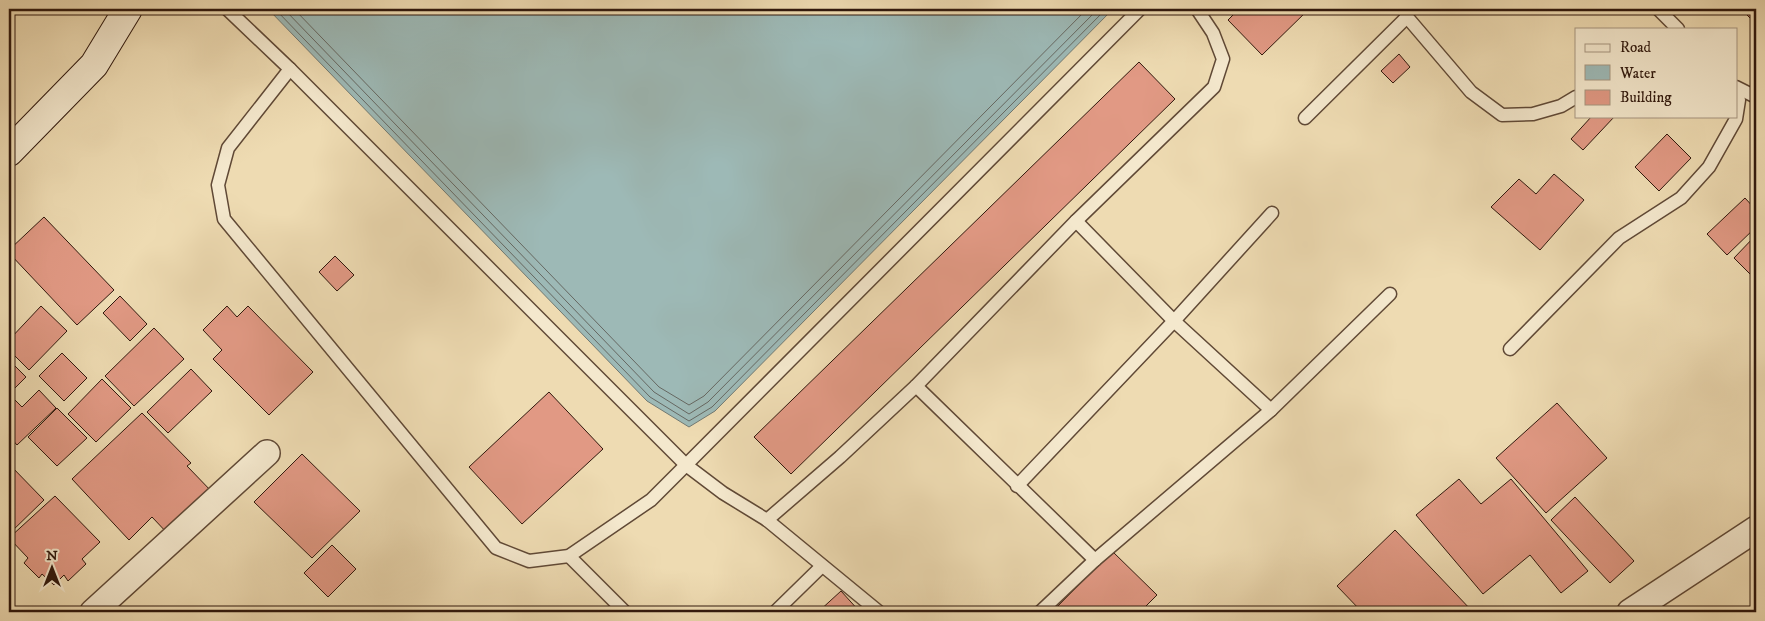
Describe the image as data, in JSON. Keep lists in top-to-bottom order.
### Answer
{
  "legend": ["Road", "Water", "Building"],
  "north": "top"
}
